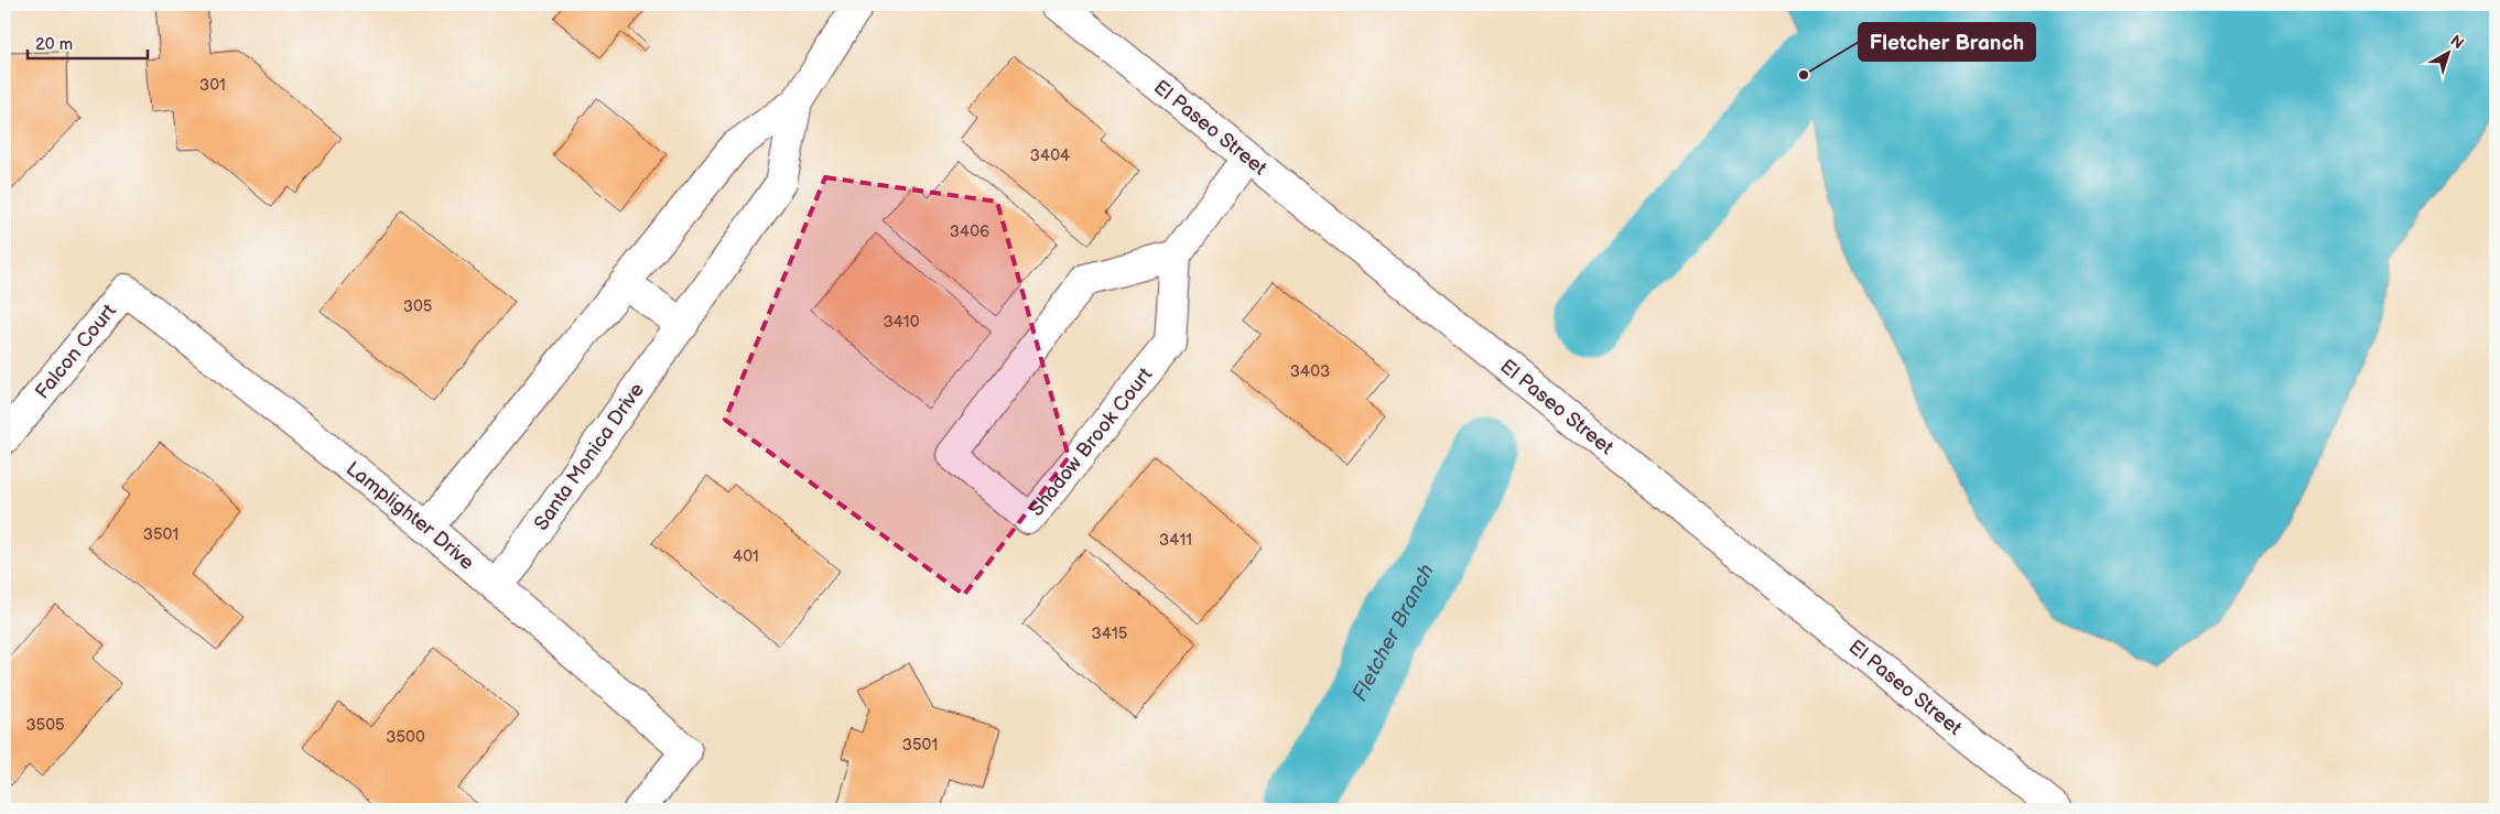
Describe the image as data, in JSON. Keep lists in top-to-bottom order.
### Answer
{
  "streets": {
    "street": [
      "El Paseo Street",
      "Falcon Court",
      "Shadow Brook Court",
      "Santa Monica Drive",
      "Lamplighter Drive"
    ]
  },
  "crossings": [
    ["Falcon Court", "Lamplighter Drive"],
    ["Santa Monica Drive", "Lamplighter Drive"]
  ],
  "water": ["Fletcher Branch"],
  "places": ["Fletcher Branch"],
  "house_numbers": [
    "301",
    "3404",
    "3406",
    "305",
    "3410",
    "3403",
    "3501",
    "3411",
    "401",
    "3415",
    "3505",
    "3500",
    "3501"
  ],
  "scale_bar": "20 m",
  "north": "top right"
}
